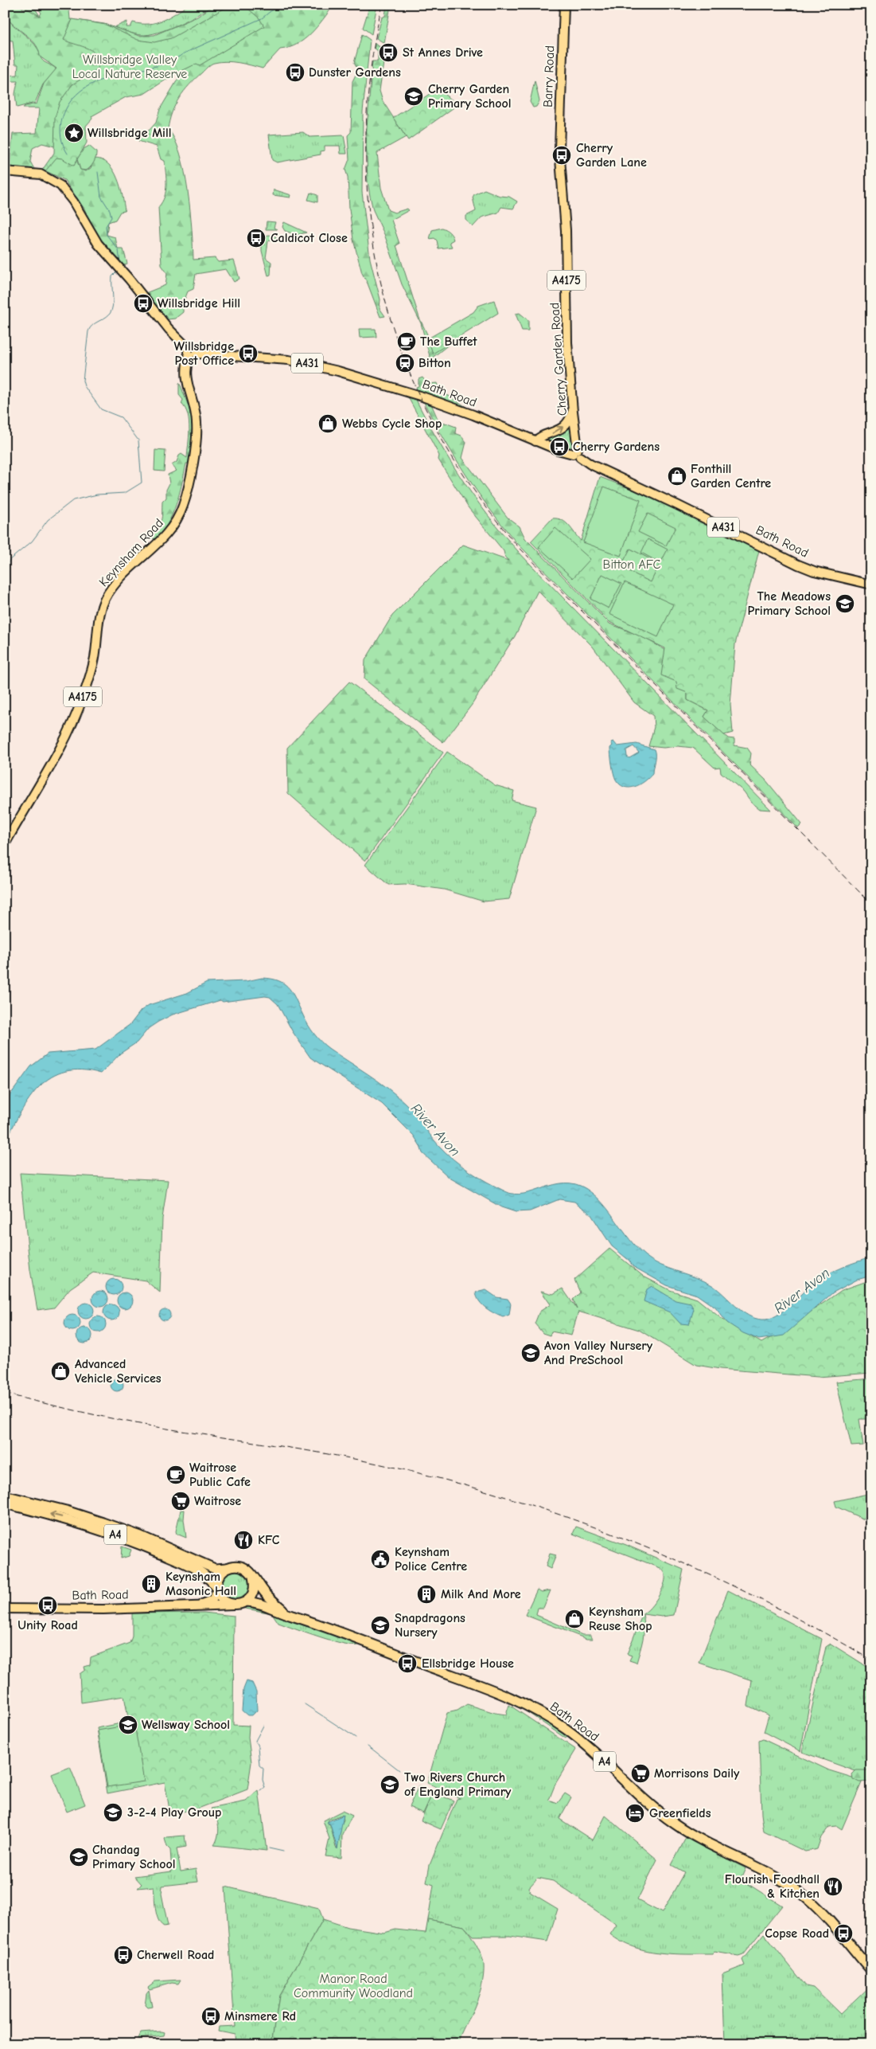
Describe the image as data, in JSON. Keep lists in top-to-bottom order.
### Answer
{
  "streets": {
    "highway": ["Bath Road", "A4"],
    "main road": [
      "Barry Road",
      "A4175",
      "Cherry Garden Road",
      "A431",
      "Keynsham Road"
    ]
  },
  "crossings": [
    ["Barry Road", "Cherry Garden Road"],
    ["Cherry Garden Road", "Bath Road"],
    ["Bath Road", "Keynsham Road"],
    ["Bath Road", "A4"]
  ],
  "water": ["River Avon"],
  "parks": ["Willsbridge Valley Local Nature Reserve", "Bitton AFC", "Manor Road Community Woodland"],
  "places": {
    "bus stop": [
      "St Annes Drive",
      "Dunster Gardens",
      "Cherry Garden Lane",
      "Caldicot Close",
      "Willsbridge Hill",
      "Willsbridge Post Office",
      "Cherry Gardens",
      "Unity Road",
      "Ellsbridge House",
      "Copse Road",
      "Cherwell Road",
      "Minsmere Rd"
    ],
    "school or university": [
      "Cherry Garden Primary School",
      "The Meadows Primary School",
      "Avon Valley Nursery And PreSchool",
      "Snapdragons Nursery",
      "Wellsway School",
      "Two Rivers Church of England Primary",
      "3-2-4 Play Group",
      "Chandag Primary School"
    ],
    "place": ["Willsbridge Mill"],
    "cafe": ["The Buffet", "Waitrose Public Cafe"],
    "station": ["Bitton"],
    "shop": [
      "Webbs Cycle Shop",
      "Fonthill Garden Centre",
      "Advanced Vehicle Services",
      "Keynsham Reuse Shop"
    ],
    "supermarket": ["Waitrose", "Morrisons Daily"],
    "restaurant": ["KFC", "Flourish Foodhall & Kitchen"],
    "public building": ["Keynsham Police Centre"],
    "building": ["Keynsham Masonic Hall", "Milk And More"],
    "hotel": ["Greenfields"]
  }
}
